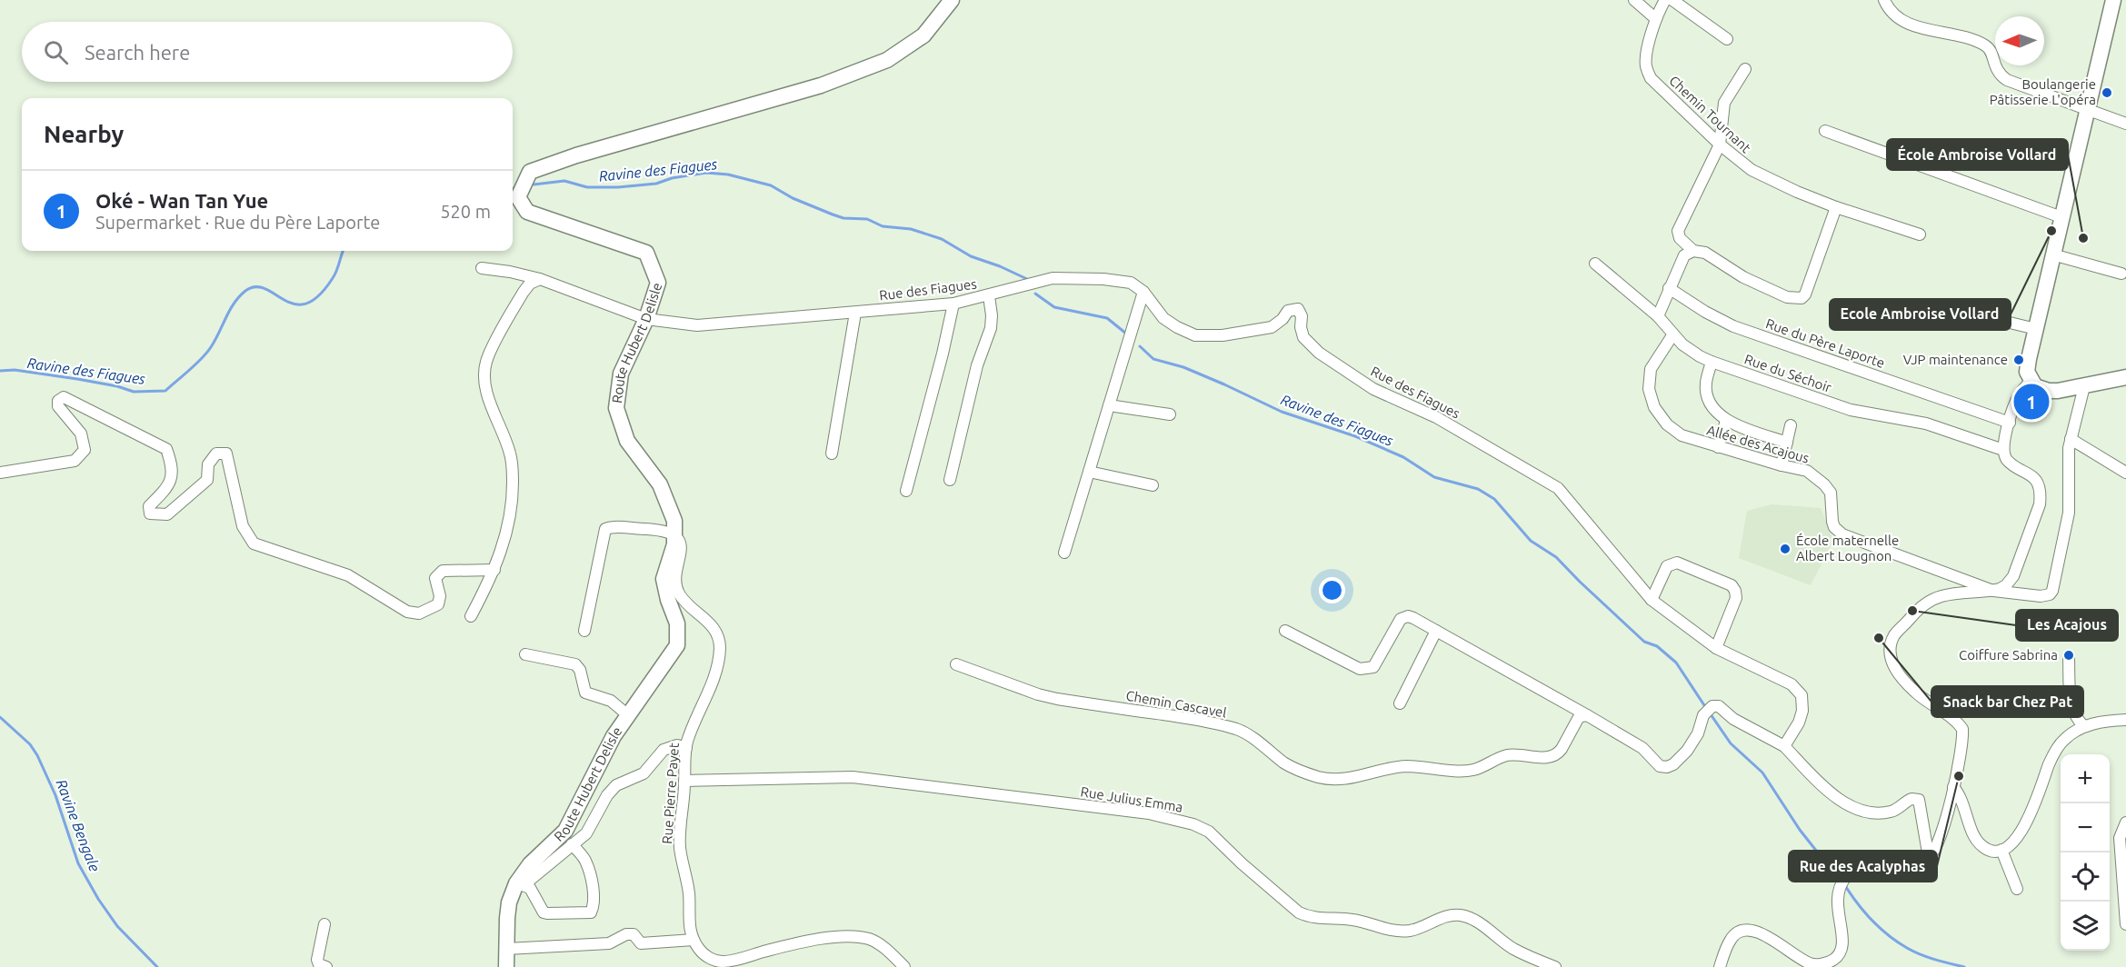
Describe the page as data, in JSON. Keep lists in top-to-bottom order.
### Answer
{
  "streets": {
    "main road": ["Route Hubert Delisle"],
    "street": [
      "Chemin Tournant",
      "Rue des Fiagues",
      "Rue du Père Laporte",
      "Rue du Séchoir",
      "Allée des Acajous",
      "Chemin Cascavel",
      "Rue Pierre Payet",
      "Rue Julius Emma"
    ]
  },
  "crossings": [
    ["Rue des Fiagues", "Route Hubert Delisle"],
    ["Route Hubert Delisle", "Rue Pierre Payet"],
    ["Rue du Séchoir", "Allée des Acajous"],
    ["Rue Pierre Payet", "Rue Julius Emma"]
  ],
  "water": ["Ravine des Fiagues", "Ravine Bengale"],
  "places": [
    "Boulangerie Pâtisserie L'opéra",
    "Ecole Ambroise Vollard",
    "École Ambroise Vollard",
    "VJP maintenance",
    "École maternelle Albert Lougnon",
    "Les Acajous",
    "Snack bar Chez Pat",
    "Coiffure Sabrina",
    "Rue des Acalyphas"
  ],
  "north": "left",
  "page": {
    "search": "Search here",
    "heading": "Nearby",
    "list": [
      {
        "mark": "1",
        "name": "Oké - Wan Tan Yue",
        "note": "Supermarket · Rue du Père Laporte",
        "value": "520 m"
      }
    ],
    "pins": "1",
    "map_buttons": ["+", "−"]
  }
}
